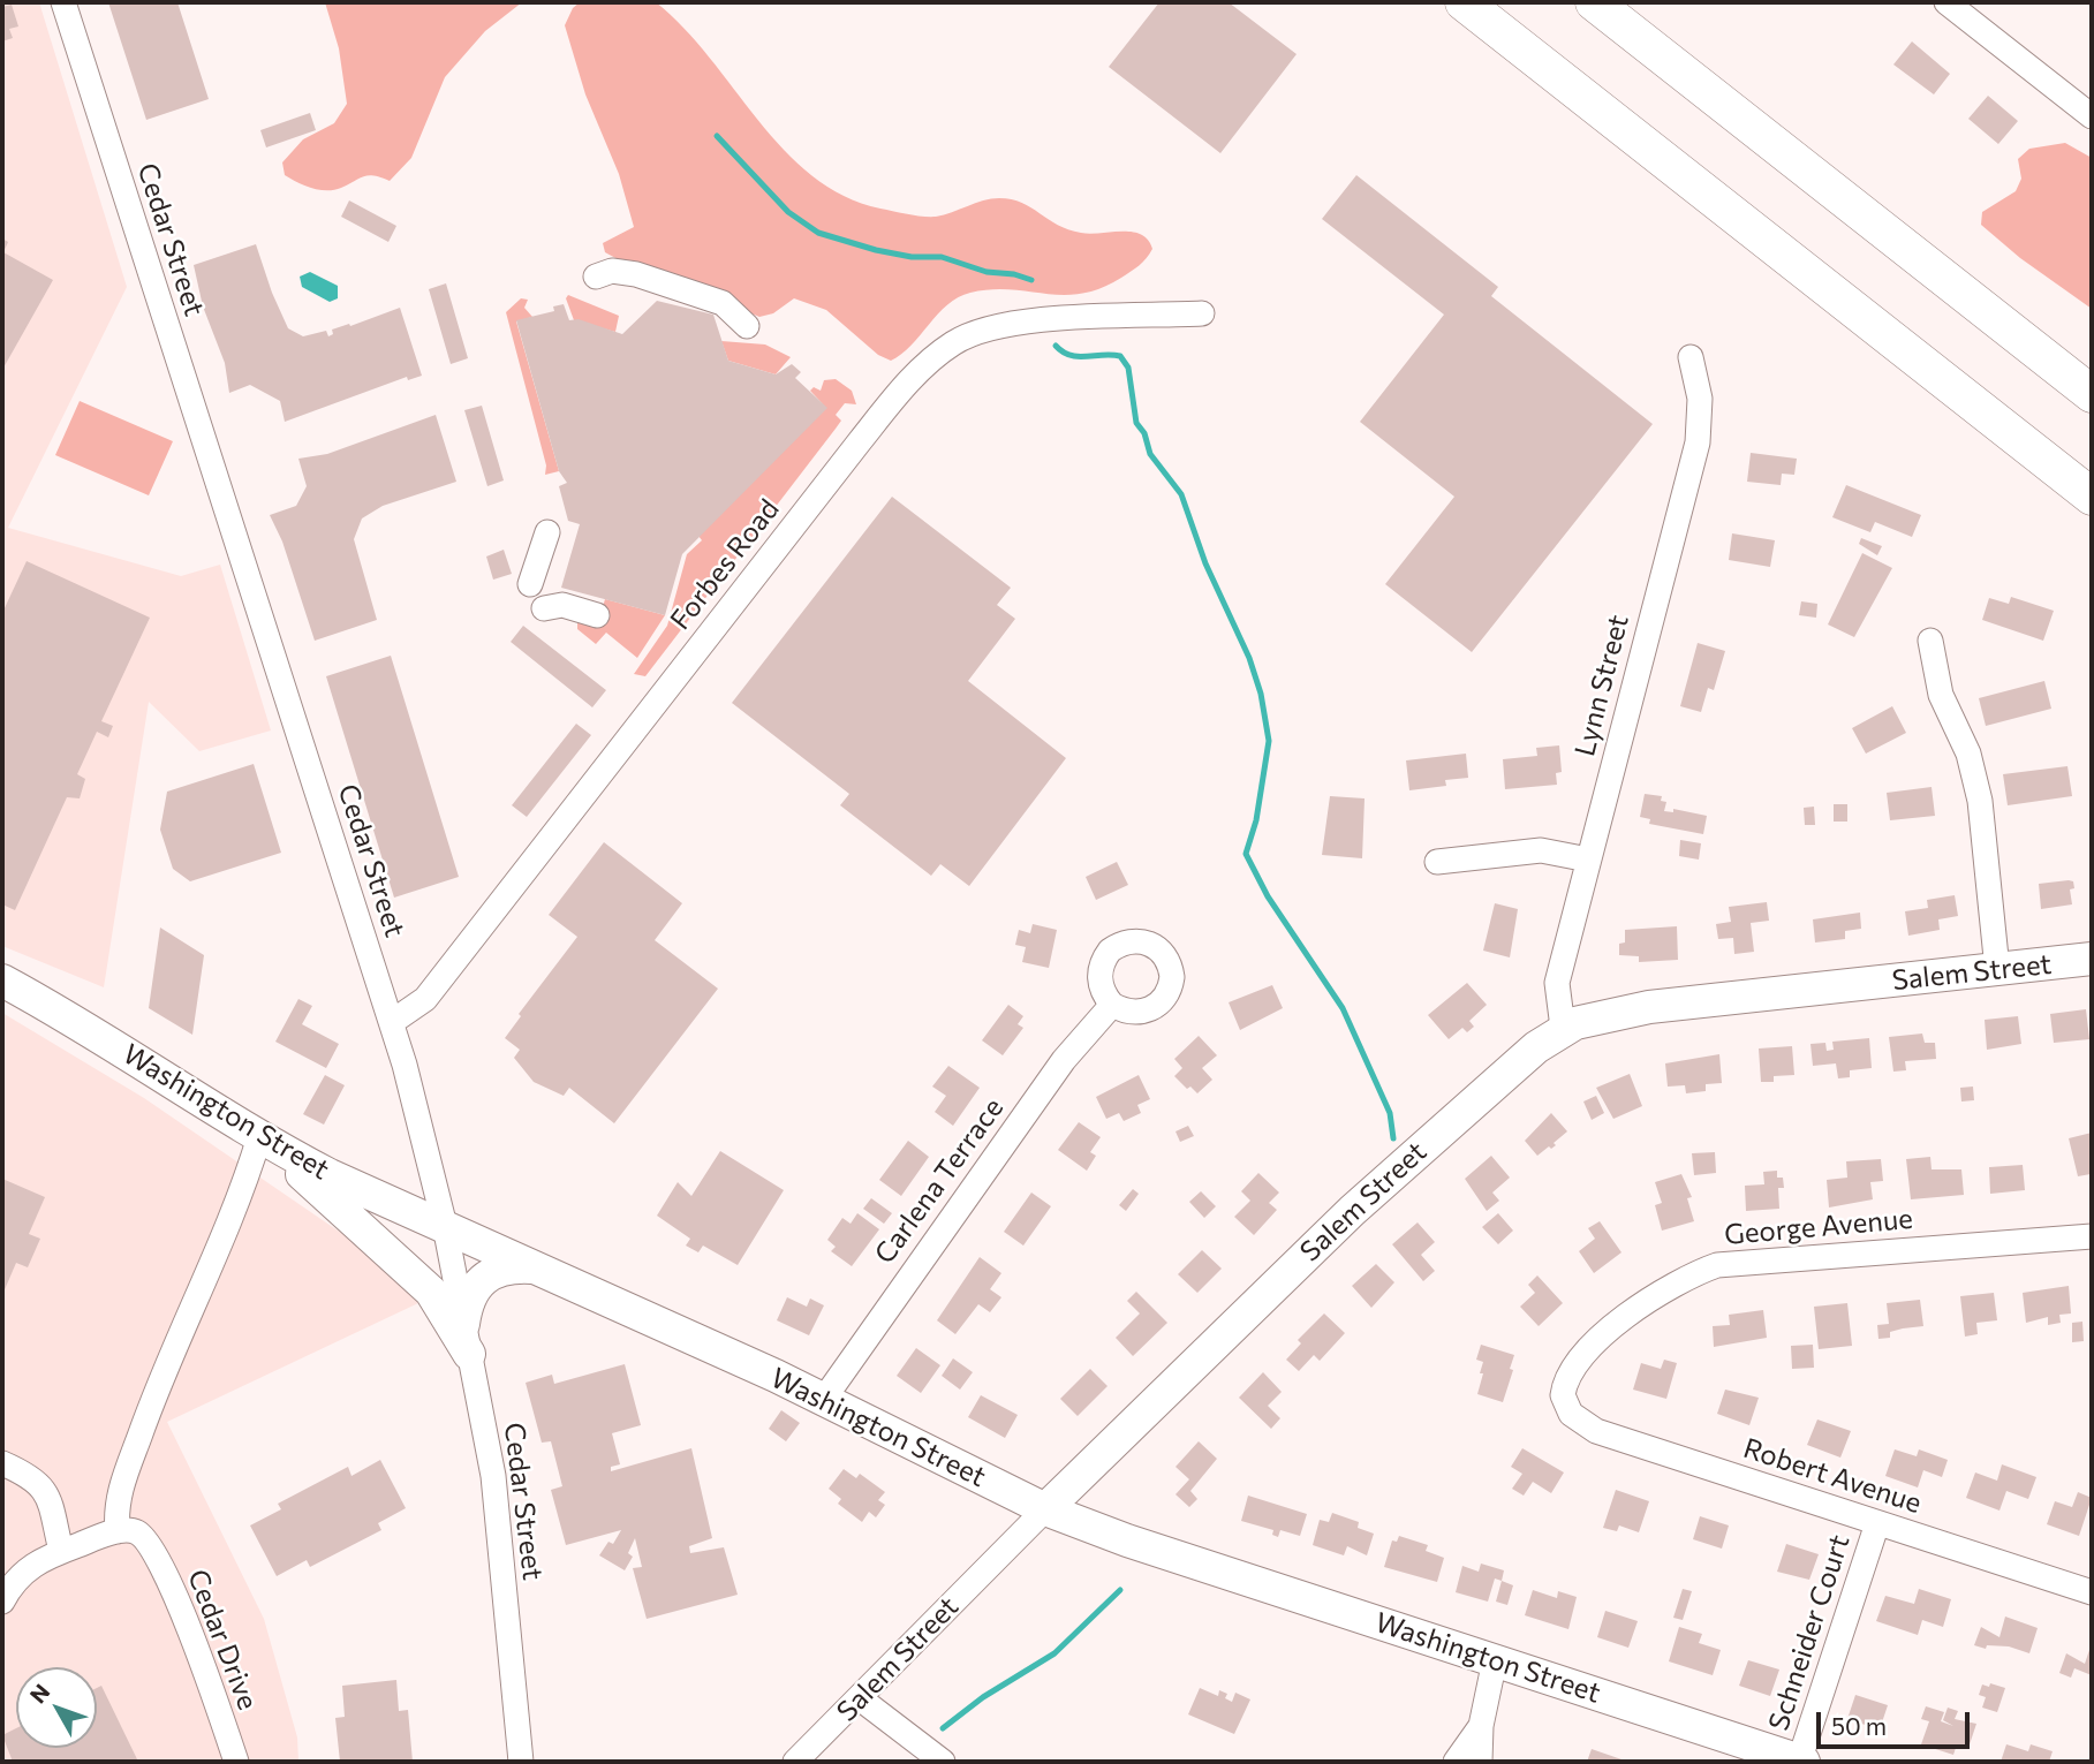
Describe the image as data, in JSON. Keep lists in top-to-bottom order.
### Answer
{
  "streets": {
    "main road": ["Salem Street", "Washington Street"],
    "street": [
      "Cedar Street",
      "Forbes Road",
      "Lynn Street",
      "Carlena Terrace",
      "George Avenue",
      "Robert Avenue",
      "Schneider Court",
      "Cedar Drive"
    ]
  },
  "crossings": [
    ["Cedar Street", "Forbes Road"],
    ["Cedar Street", "Washington Street"],
    ["Lynn Street", "Salem Street"],
    ["Salem Street", "Washington Street"],
    ["Washington Street", "Carlena Terrace"],
    ["Washington Street", "Schneider Court"],
    ["George Avenue", "Robert Avenue"],
    ["Robert Avenue", "Schneider Court"]
  ],
  "scale_bar": "50 m",
  "north": "top left"
}
